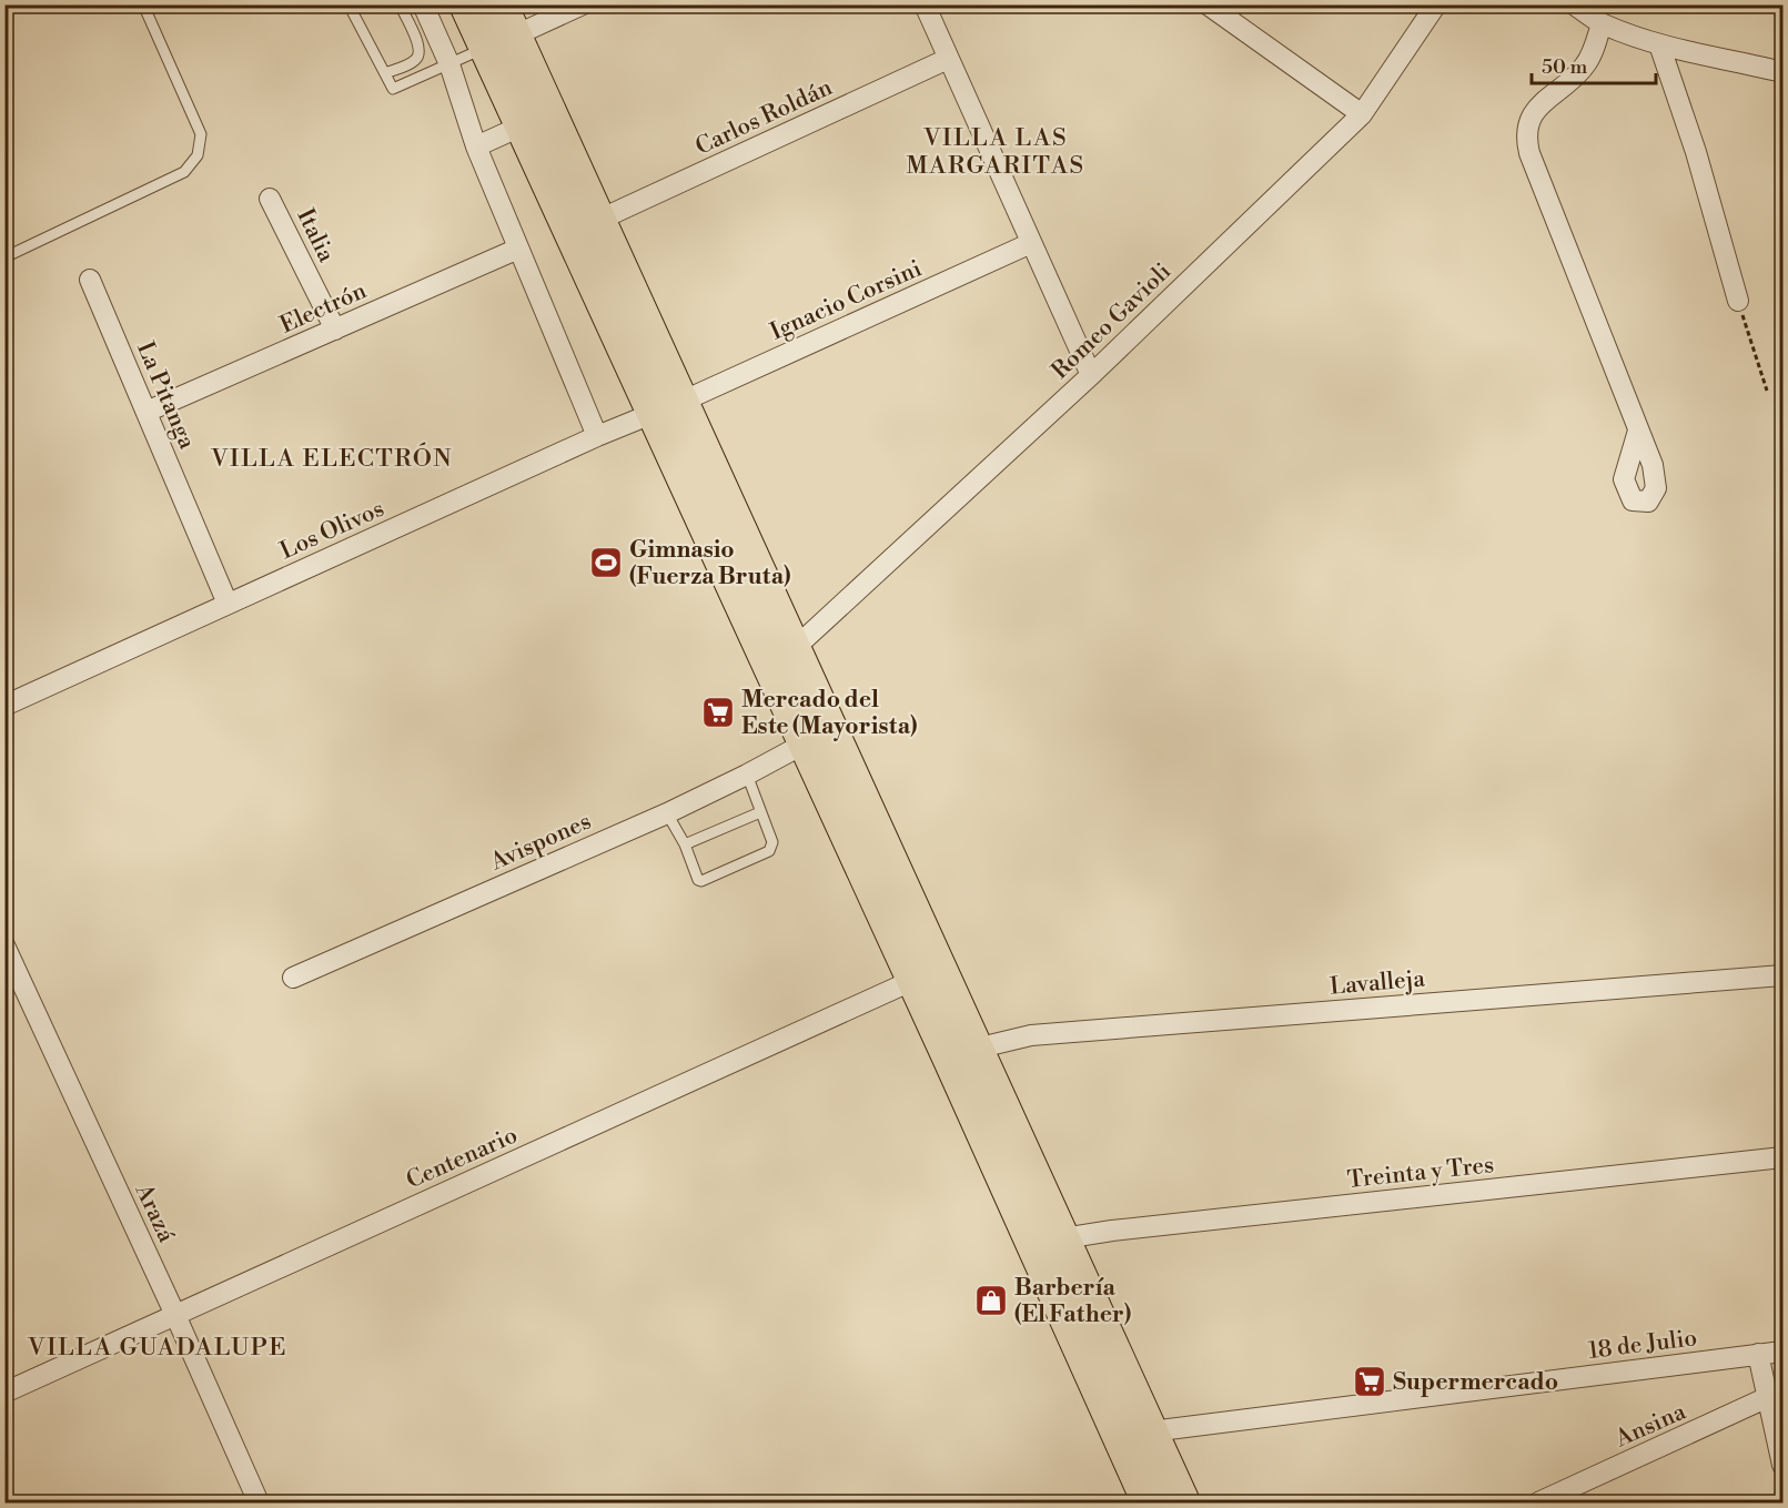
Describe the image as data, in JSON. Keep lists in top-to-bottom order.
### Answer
{
  "streets": {
    "street": [
      "Carlos Roldán",
      "Italia",
      "Ignacio Corsini",
      "Electrón",
      "Romeo Gavioli",
      "La Pitanga",
      "Los Olivos",
      "Avispones",
      "Lavalleja",
      "Centenario",
      "Treinta y Tres",
      "Arazá",
      "18 de Julio",
      "Ansina"
    ]
  },
  "crossings": [
    ["Italia", "Electrón"],
    ["Ignacio Corsini", "Los Olivos"],
    ["Electrón", "La Pitanga"],
    ["La Pitanga", "Los Olivos"],
    ["Centenario", "Arazá"]
  ],
  "districts": ["VILLA LAS MARGARITAS", "VILLA ELECTRÓN", "VILLA GUADALUPE"],
  "places": {
    "sports": ["Gimnasio (Fuerza Bruta)"],
    "supermarket": ["Mercado del Este (Mayorista)", "Supermercado"],
    "shop": ["Barbería (El Father)"]
  },
  "scale_bar": "50 m"
}
